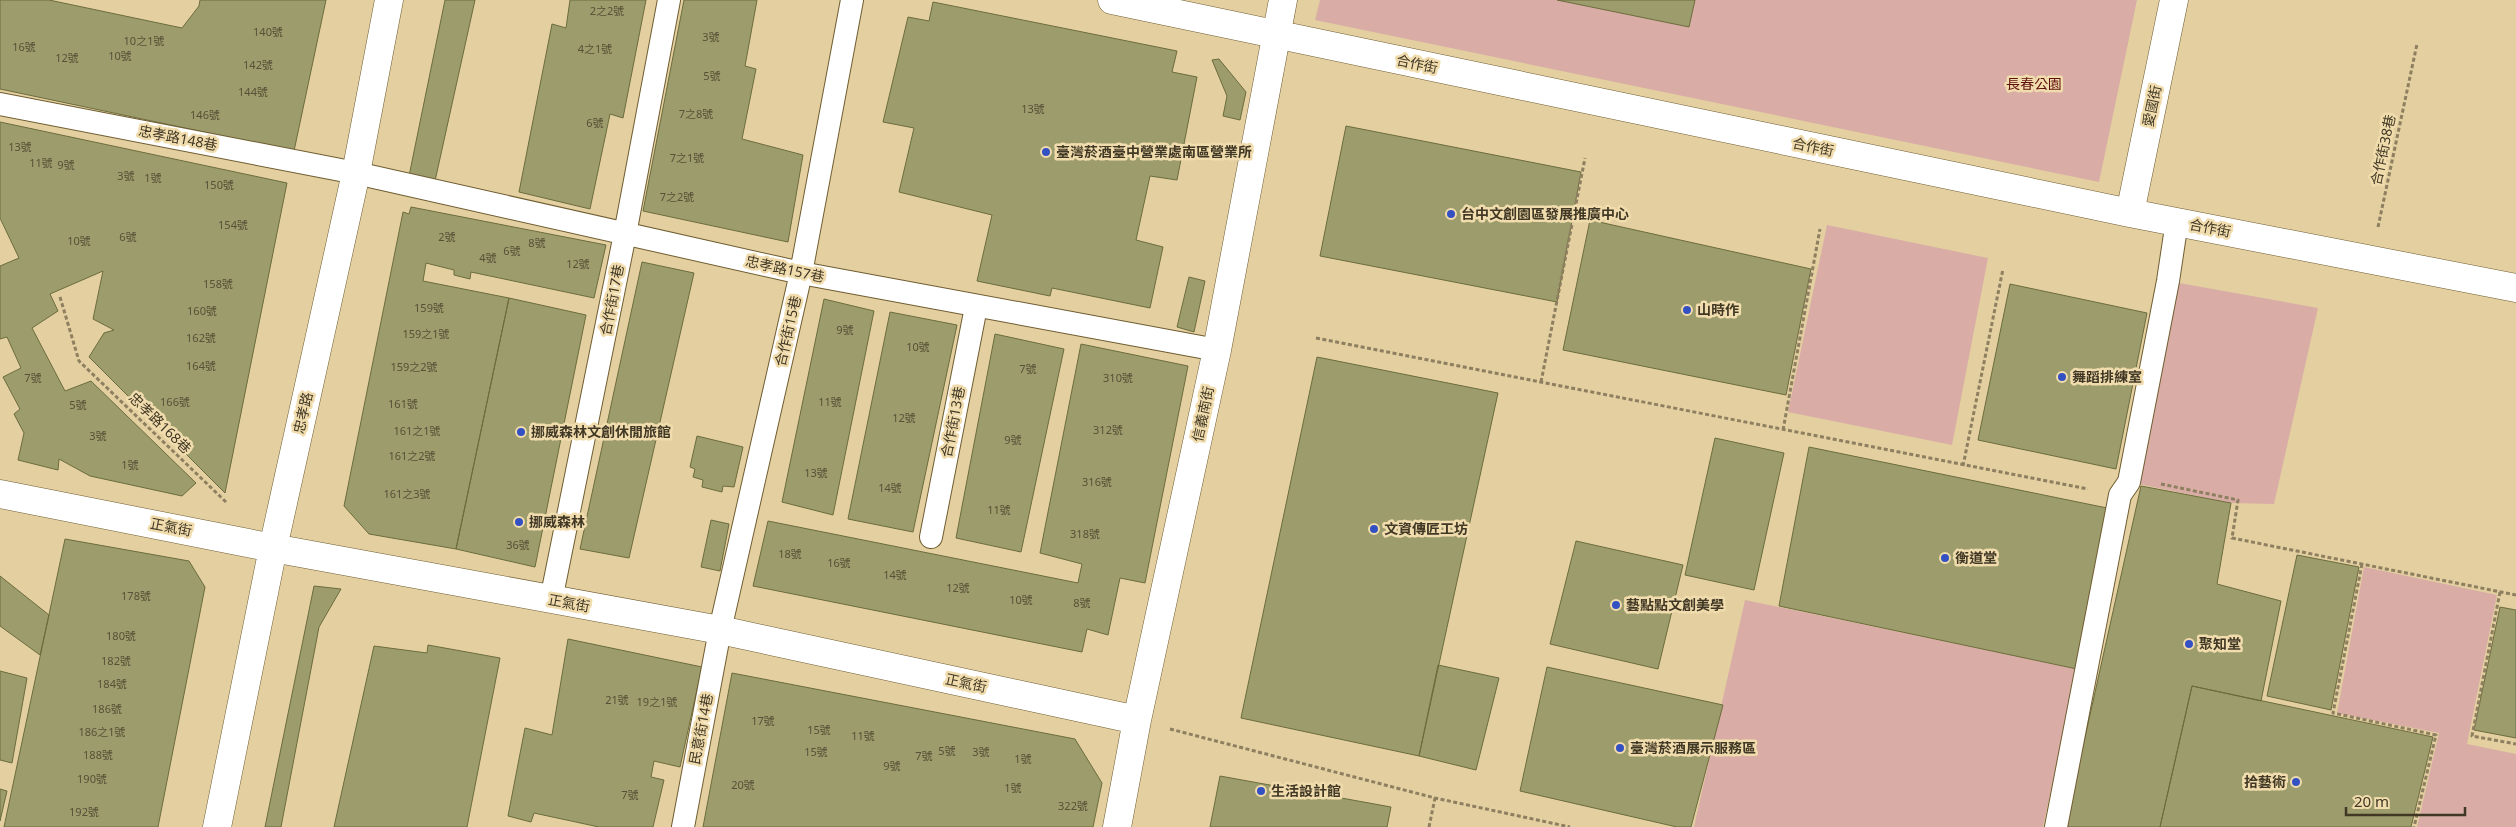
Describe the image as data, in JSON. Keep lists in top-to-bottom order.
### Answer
{
  "streets": {
    "street": [
      "合作街",
      "愛國街",
      "忠孝路",
      "信義南街",
      "正氣街"
    ],
    "lane": [
      "忠孝路148巷",
      "忠孝路157巷",
      "合作街17巷",
      "合作街15巷",
      "合作街13巷",
      "民意街14巷"
    ],
    "path": ["合作街38巷", "忠孝路168巷"]
  },
  "crossings": [
    ["合作街", "愛國街"],
    ["合作街", "合作街38巷"],
    ["合作街", "信義南街"],
    ["忠孝路148巷", "忠孝路157巷"],
    ["忠孝路148巷", "忠孝路"],
    ["忠孝路157巷", "合作街17巷"],
    ["忠孝路157巷", "合作街15巷"],
    ["忠孝路157巷", "忠孝路"],
    ["忠孝路157巷", "信義南街"],
    ["忠孝路157巷", "合作街13巷"],
    ["合作街17巷", "正氣街"],
    ["合作街15巷", "正氣街"],
    ["合作街15巷", "民意街14巷"],
    ["忠孝路", "正氣街"],
    ["信義南街", "正氣街"],
    ["正氣街", "民意街14巷"]
  ],
  "parks": ["長春公園"],
  "places": [
    "臺灣菸酒臺中營業處南區營業所",
    "台中文創園區發展推廣中心",
    "山時作",
    "舞蹈排練室",
    "挪威森林文創休閒旅館",
    "挪威森林",
    "文資傳匠工坊",
    "衡道堂",
    "藝點點文創美學",
    "聚知堂",
    "臺灣菸酒展示服務區",
    "拾藝術",
    "生活設計館"
  ],
  "house_numbers": [
    "2之2號",
    "140號",
    "3號",
    "10之1號",
    "16號",
    "4之1號",
    "10號",
    "12號",
    "142號",
    "5號",
    "144號",
    "13號",
    "7之8號",
    "146號",
    "6號",
    "13號",
    "7之1號",
    "11號",
    "9號",
    "3號",
    "1號",
    "150號",
    "7之2號",
    "154號",
    "6號",
    "2號",
    "10號",
    "8號",
    "6號",
    "4號",
    "12號",
    "158號",
    "159號",
    "160號",
    "9號",
    "159之1號",
    "162號",
    "10號",
    "164號",
    "159之2號",
    "7號",
    "7號",
    "310號",
    "166號",
    "11號",
    "161號",
    "5號",
    "12號",
    "312號",
    "161之1號",
    "3號",
    "9號",
    "161之2號",
    "1號",
    "13號",
    "316號",
    "14號",
    "161之3號",
    "11號",
    "318號",
    "36號",
    "18號",
    "16號",
    "14號",
    "12號",
    "178號",
    "10號",
    "8號",
    "180號",
    "182號",
    "184號",
    "21號",
    "19之1號",
    "186號",
    "17號",
    "15號",
    "186之1號",
    "11號",
    "5號",
    "15號",
    "3號",
    "188號",
    "7號",
    "1號",
    "9號",
    "190號",
    "20號",
    "1號",
    "7號",
    "322號",
    "192號"
  ],
  "scale_bar": "20 m"
}
